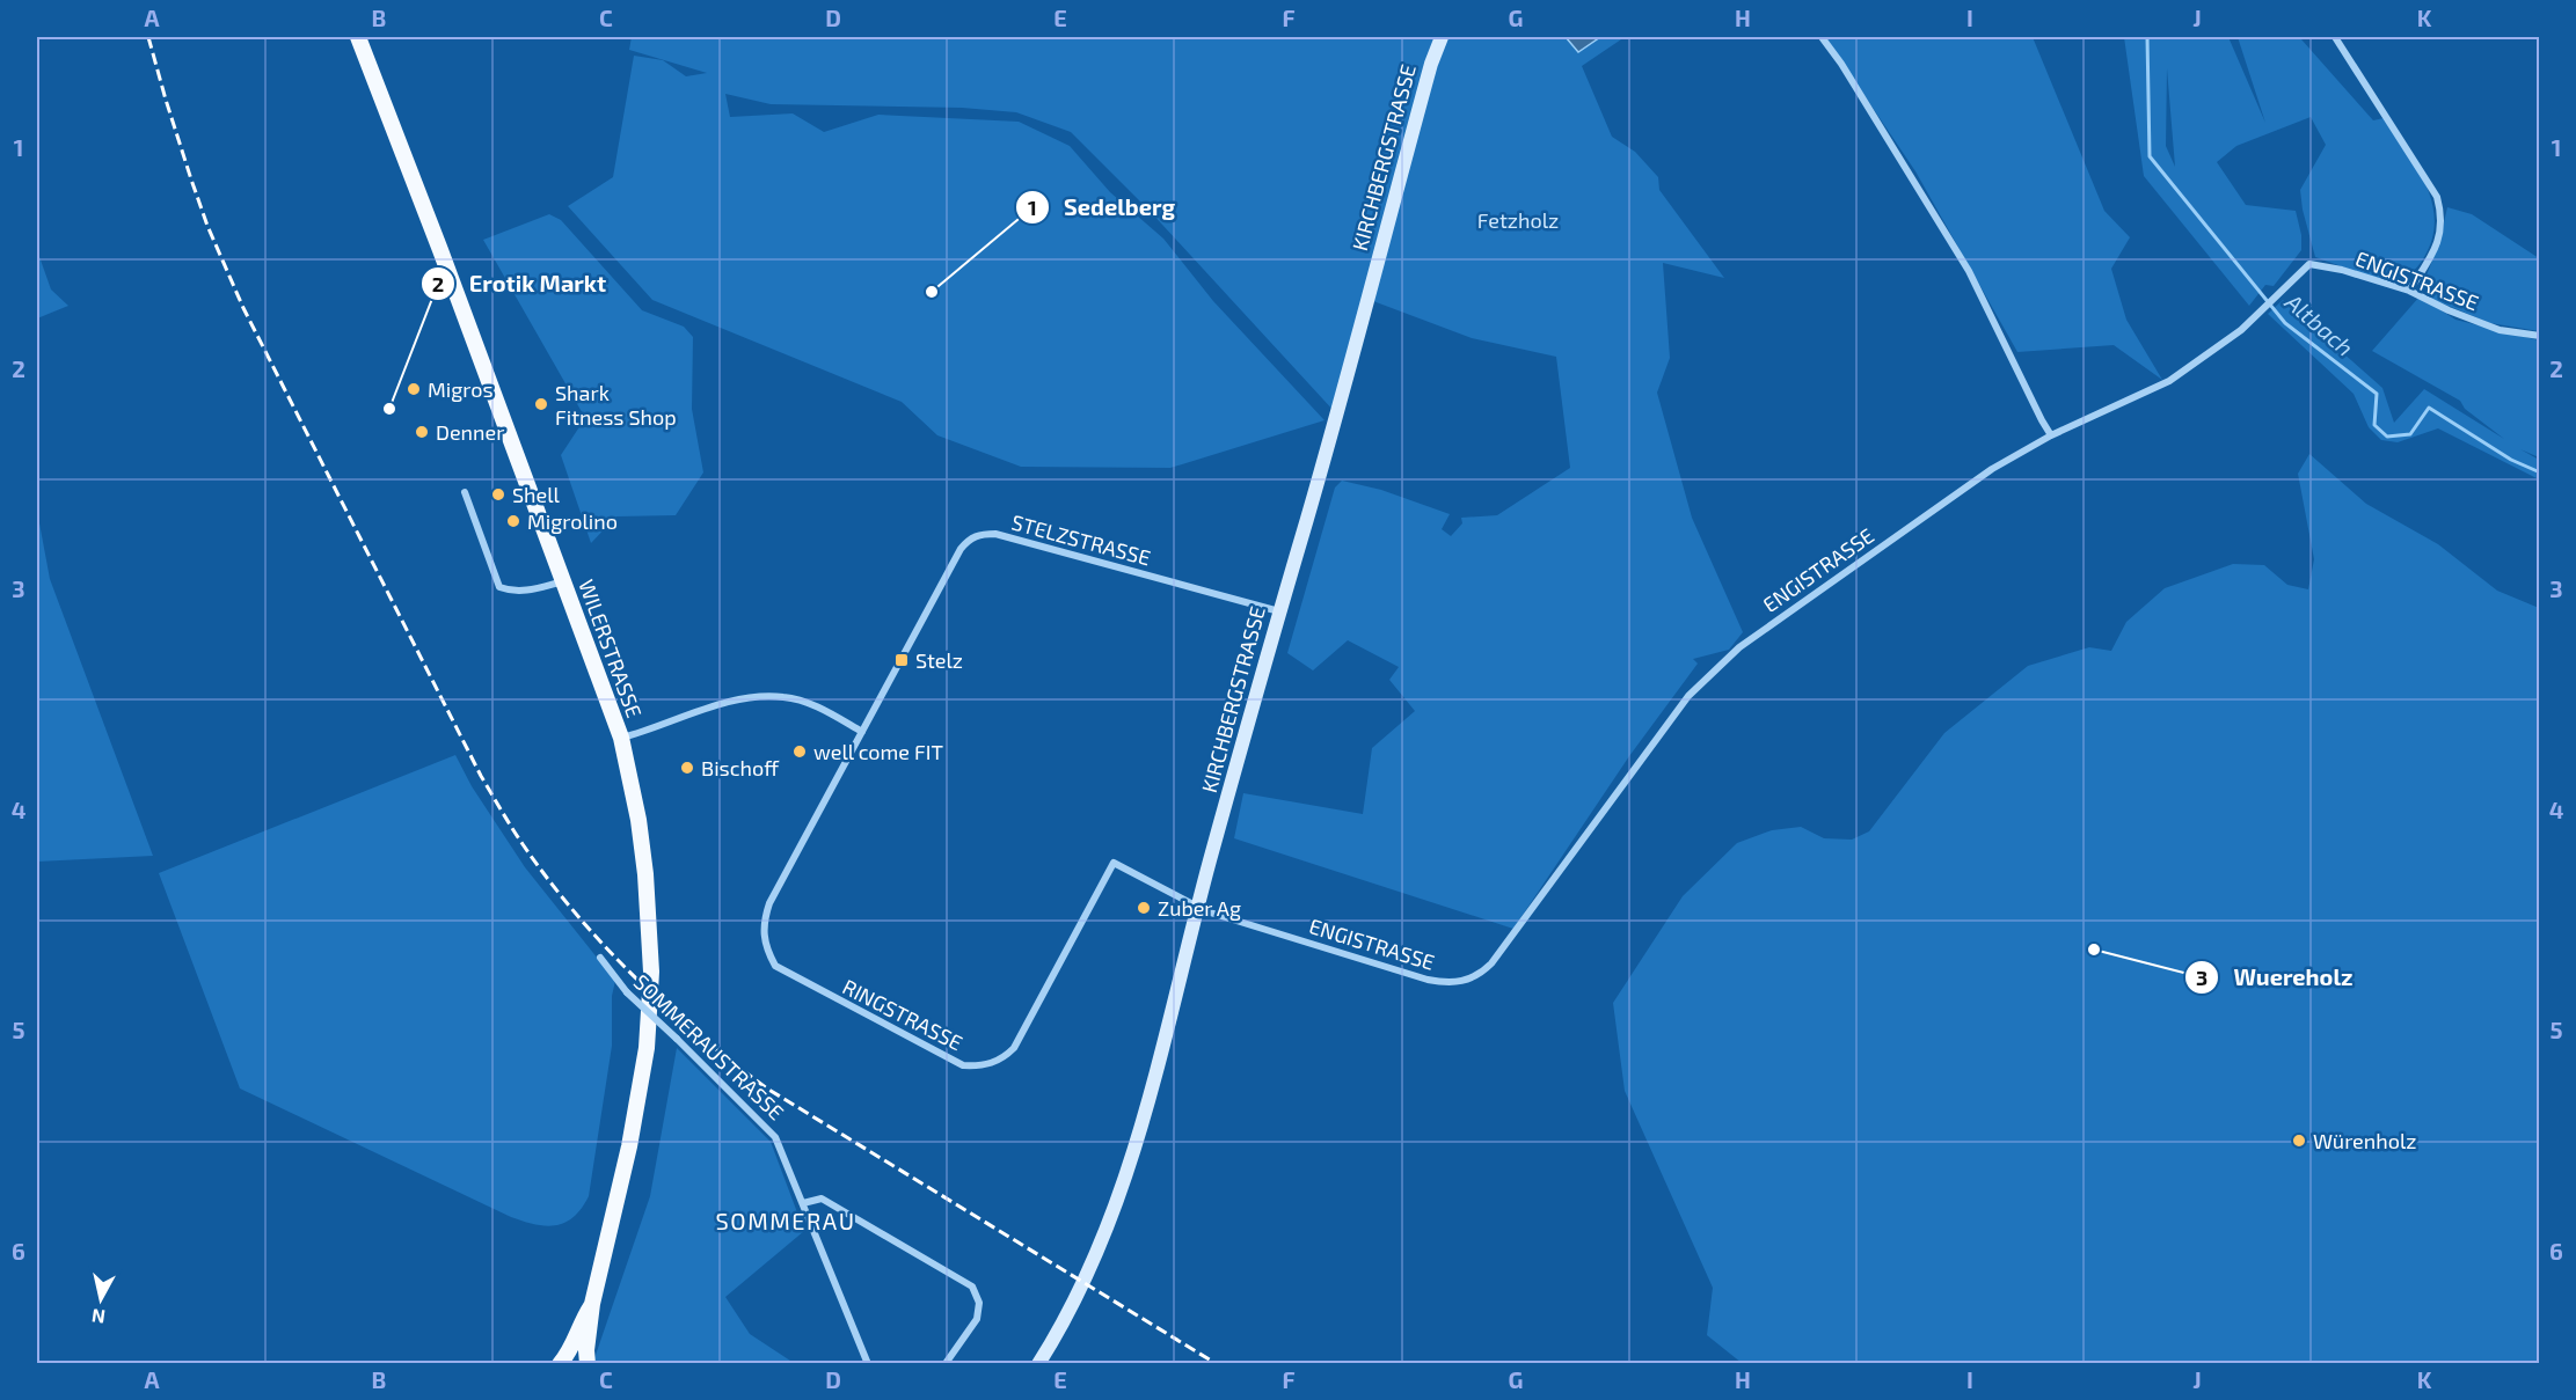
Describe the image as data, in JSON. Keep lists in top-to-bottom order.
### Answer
{
  "streets": {
    "main road": ["KIRCHBERGSTRASSE", "WILERSTRASSE"],
    "street": [
      "ENGISTRASSE",
      "STELZSTRASSE",
      "RINGSTRASSE",
      "SOMMERAUSTRASSE"
    ]
  },
  "crossings": [
    ["KIRCHBERGSTRASSE", "ENGISTRASSE"],
    ["KIRCHBERGSTRASSE", "STELZSTRASSE"],
    ["KIRCHBERGSTRASSE", "RINGSTRASSE"],
    ["ENGISTRASSE", "RINGSTRASSE"],
    ["STELZSTRASSE", "RINGSTRASSE"]
  ],
  "districts": ["SOMMERAU"],
  "water": ["Altbach"],
  "parks": ["Fetzholz"],
  "places": {
    "other": [
      "Sedelberg",
      "Migros",
      "Shark Fitness Shop",
      "Erotik Markt",
      "Denner",
      "Shell",
      "Migrolino",
      "well come FIT",
      "Bischoff",
      "Zuber Ag",
      "Wuereholz",
      "Würenholz"
    ],
    "transit": ["Stelz"]
  },
  "north": "bottom",
  "grid": {
    "columns": [
      "A",
      "B",
      "C",
      "D",
      "E",
      "F",
      "G",
      "H",
      "I",
      "J",
      "K"
    ],
    "rows": [
      "1",
      "2",
      "3",
      "4",
      "5",
      "6"
    ]
  }
}
